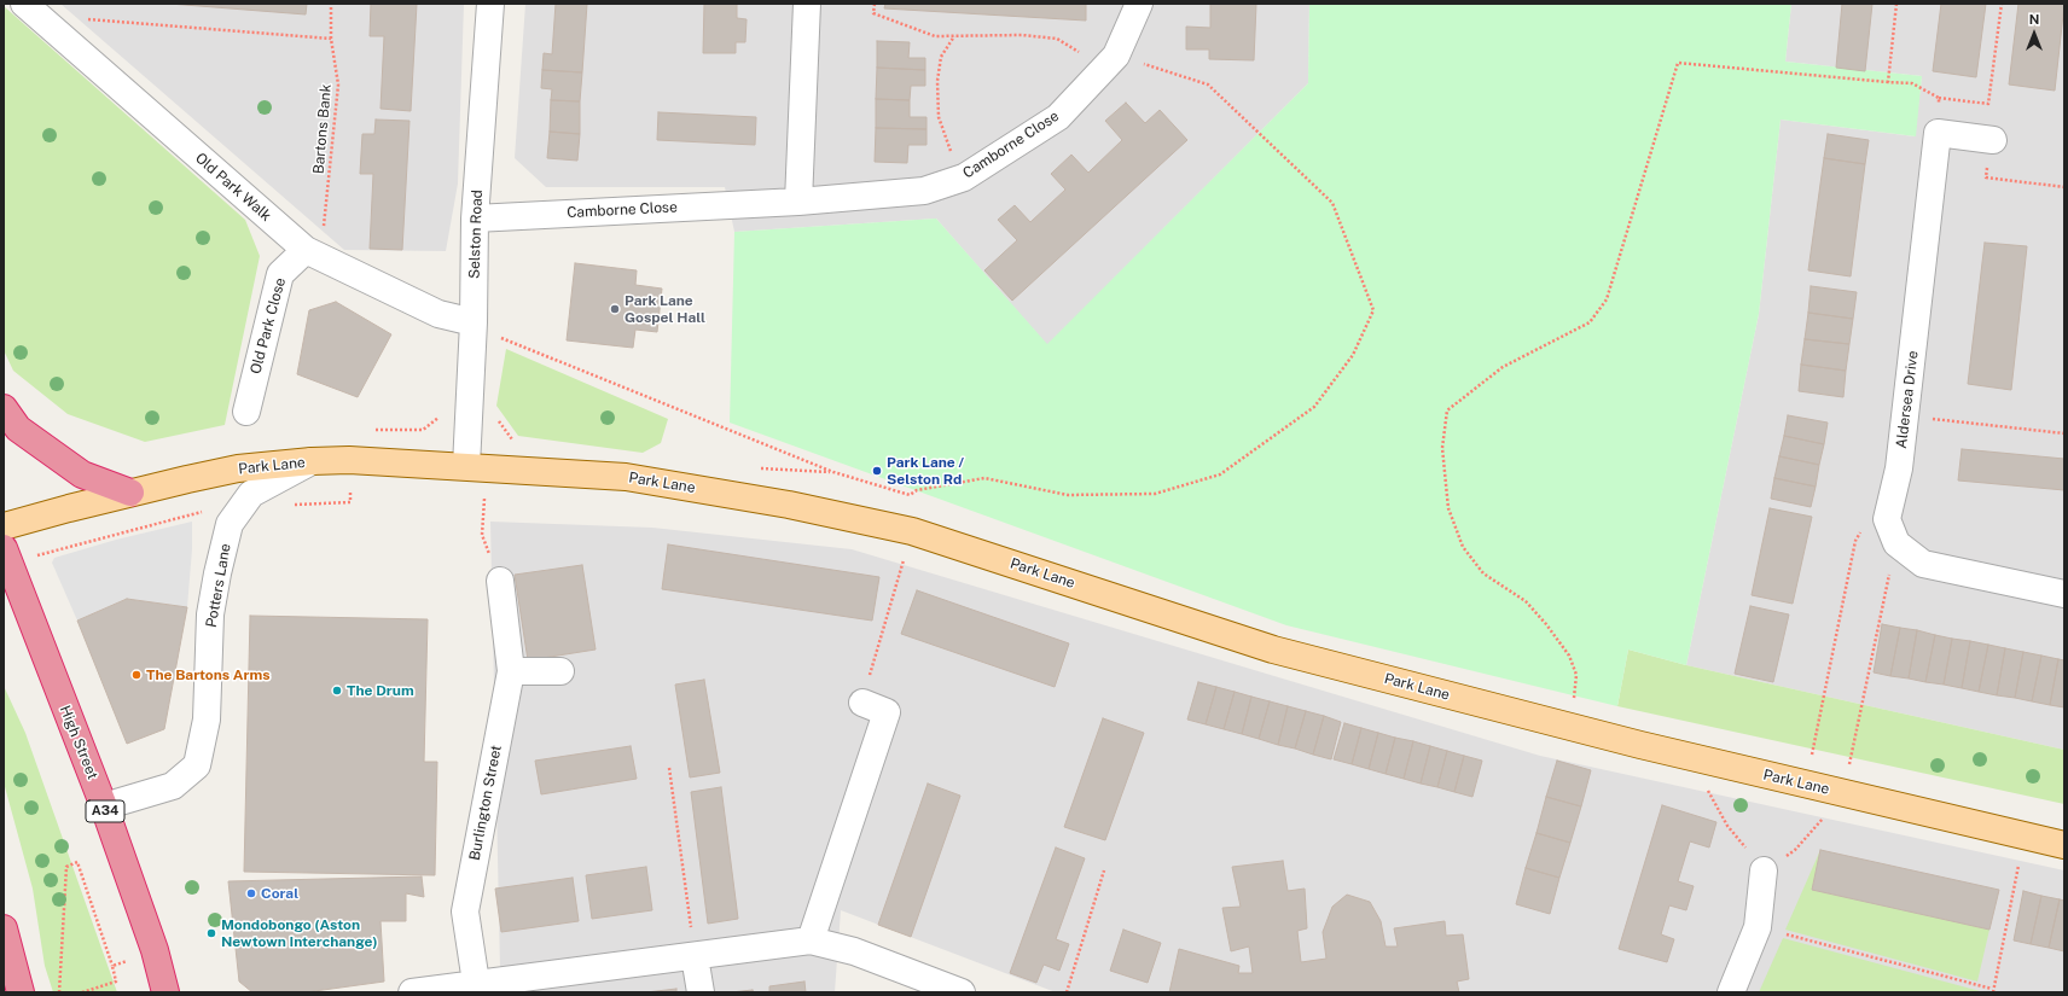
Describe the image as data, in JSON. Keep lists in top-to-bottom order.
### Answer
{
  "streets": {
    "highway": ["High Street", "A34"],
    "main road": ["Park Lane"],
    "street": [
      "Camborne Close",
      "Old Park Walk",
      "Selston Road",
      "Old Park Close",
      "Aldersea Drive",
      "Potters Lane",
      "Burlington Street"
    ],
    "path": ["Bartons Bank"]
  },
  "crossings": [
    ["Bartons Bank", "Old Park Walk"],
    ["Bartons Bank", "Old Park Close"],
    ["Camborne Close", "Selston Road"],
    ["Old Park Walk", "Selston Road"],
    ["Old Park Walk", "Old Park Close"],
    ["Selston Road", "Park Lane"],
    ["Park Lane", "Potters Lane"],
    ["Potters Lane", "High Street"]
  ],
  "places": [
    "Park Lane Gospel Hall",
    "Park Lane / Selston Rd",
    "The Bartons Arms",
    "The Drum",
    "Coral",
    "Mondobongo (Aston Newtown Interchange)"
  ],
  "north": "top"
}
